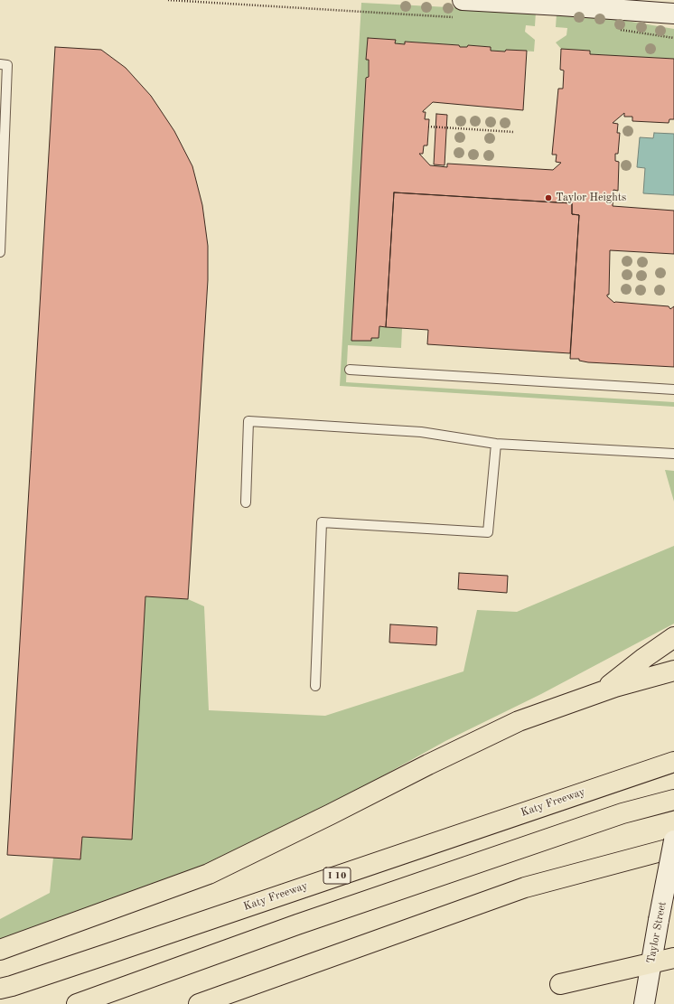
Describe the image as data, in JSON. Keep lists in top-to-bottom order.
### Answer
{
  "streets": {
    "highway": ["Katy Freeway", "I 10"],
    "street": ["Taylor Street"]
  },
  "places": ["Taylor Heights"]
}
